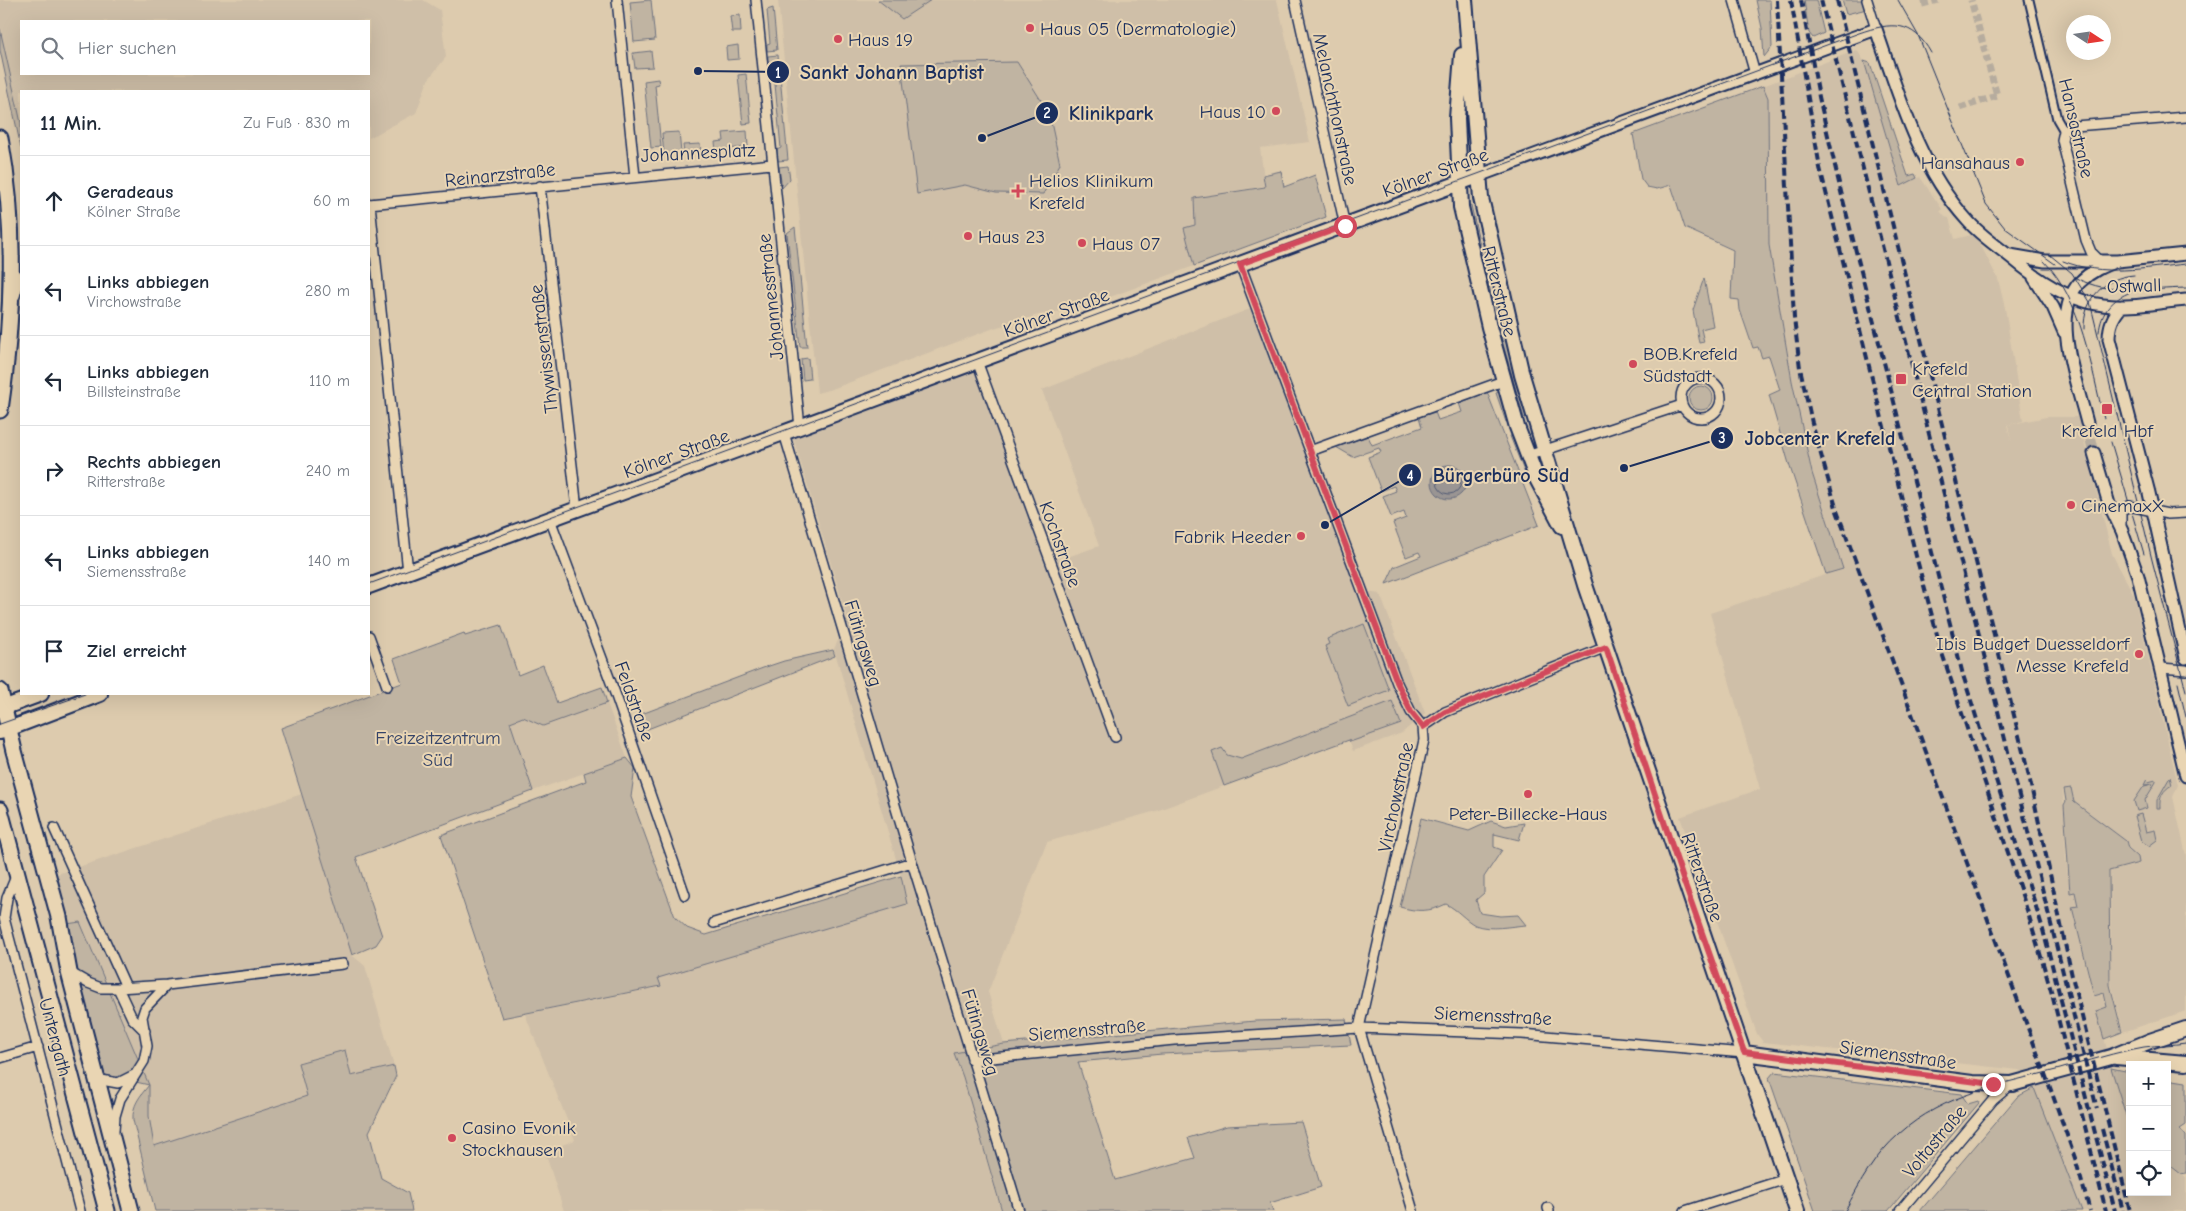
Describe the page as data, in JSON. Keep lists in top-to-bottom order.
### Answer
{
  "streets": {
    "main road": [
      "Kölner Straße",
      "Ritterstraße",
      "Siemensstraße",
      "Untergath",
      "Voltastraße"
    ],
    "street": [
      "Melanchthonstraße",
      "Hansastraße",
      "Johannesplatz",
      "Reinarzstraße",
      "Ostwall",
      "Johannesstraße",
      "Thywissenstraße",
      "Kochstraße",
      "Fütingsweg",
      "Feldstraße",
      "Virchowstraße"
    ]
  },
  "crossings": [
    ["Melanchthonstraße", "Kölner Straße"],
    ["Hansastraße", "Ostwall"],
    ["Johannesplatz", "Reinarzstraße"],
    ["Johannesplatz", "Johannesstraße"],
    ["Kölner Straße", "Ritterstraße"],
    ["Kölner Straße", "Johannesstraße"],
    ["Kölner Straße", "Thywissenstraße"],
    ["Kölner Straße", "Kochstraße"],
    ["Kölner Straße", "Fütingsweg"],
    ["Kölner Straße", "Feldstraße"],
    ["Kölner Straße", "Virchowstraße"],
    ["Reinarzstraße", "Thywissenstraße"],
    ["Ritterstraße", "Siemensstraße"],
    ["Fütingsweg", "Siemensstraße"],
    ["Virchowstraße", "Siemensstraße"],
    ["Siemensstraße", "Voltastraße"]
  ],
  "parks": ["Freizeitzentrum Süd"],
  "places": {
    "other": [
      "Haus 05 (Dermatologie)",
      "Haus 19",
      "Sankt Johann Baptist",
      "Haus 10",
      "Klinikpark",
      "Hansahaus",
      "Haus 23",
      "Haus 07",
      "BOB.Krefeld Südstadt",
      "Jobcenter Krefeld",
      "CinemaxX",
      "Bürgerbüro Süd",
      "Fabrik Heeder",
      "Ibis Budget Duesseldorf Messe Krefeld",
      "Peter-Billecke-Haus",
      "Casino Evonik Stockhausen"
    ],
    "health": ["Helios Klinikum Krefeld"],
    "transit": ["Krefeld Central Station", "Krefeld Hbf"]
  },
  "north": "right",
  "page": {
    "search": "Hier suchen",
    "heading": ["11 Min.", "Zu Fuß · 830 m"],
    "list": [
      ["Geradeaus", "Kölner Straße", "60 m"],
      ["Links abbiegen", "Virchowstraße", "280 m"],
      ["Links abbiegen", "Billsteinstraße", "110 m"],
      ["Rechts abbiegen", "Ritterstraße", "240 m"],
      ["Links abbiegen", "Siemensstraße", "140 m"],
      "Ziel erreicht"
    ],
    "map_buttons": ["+", "−"]
  }
}
